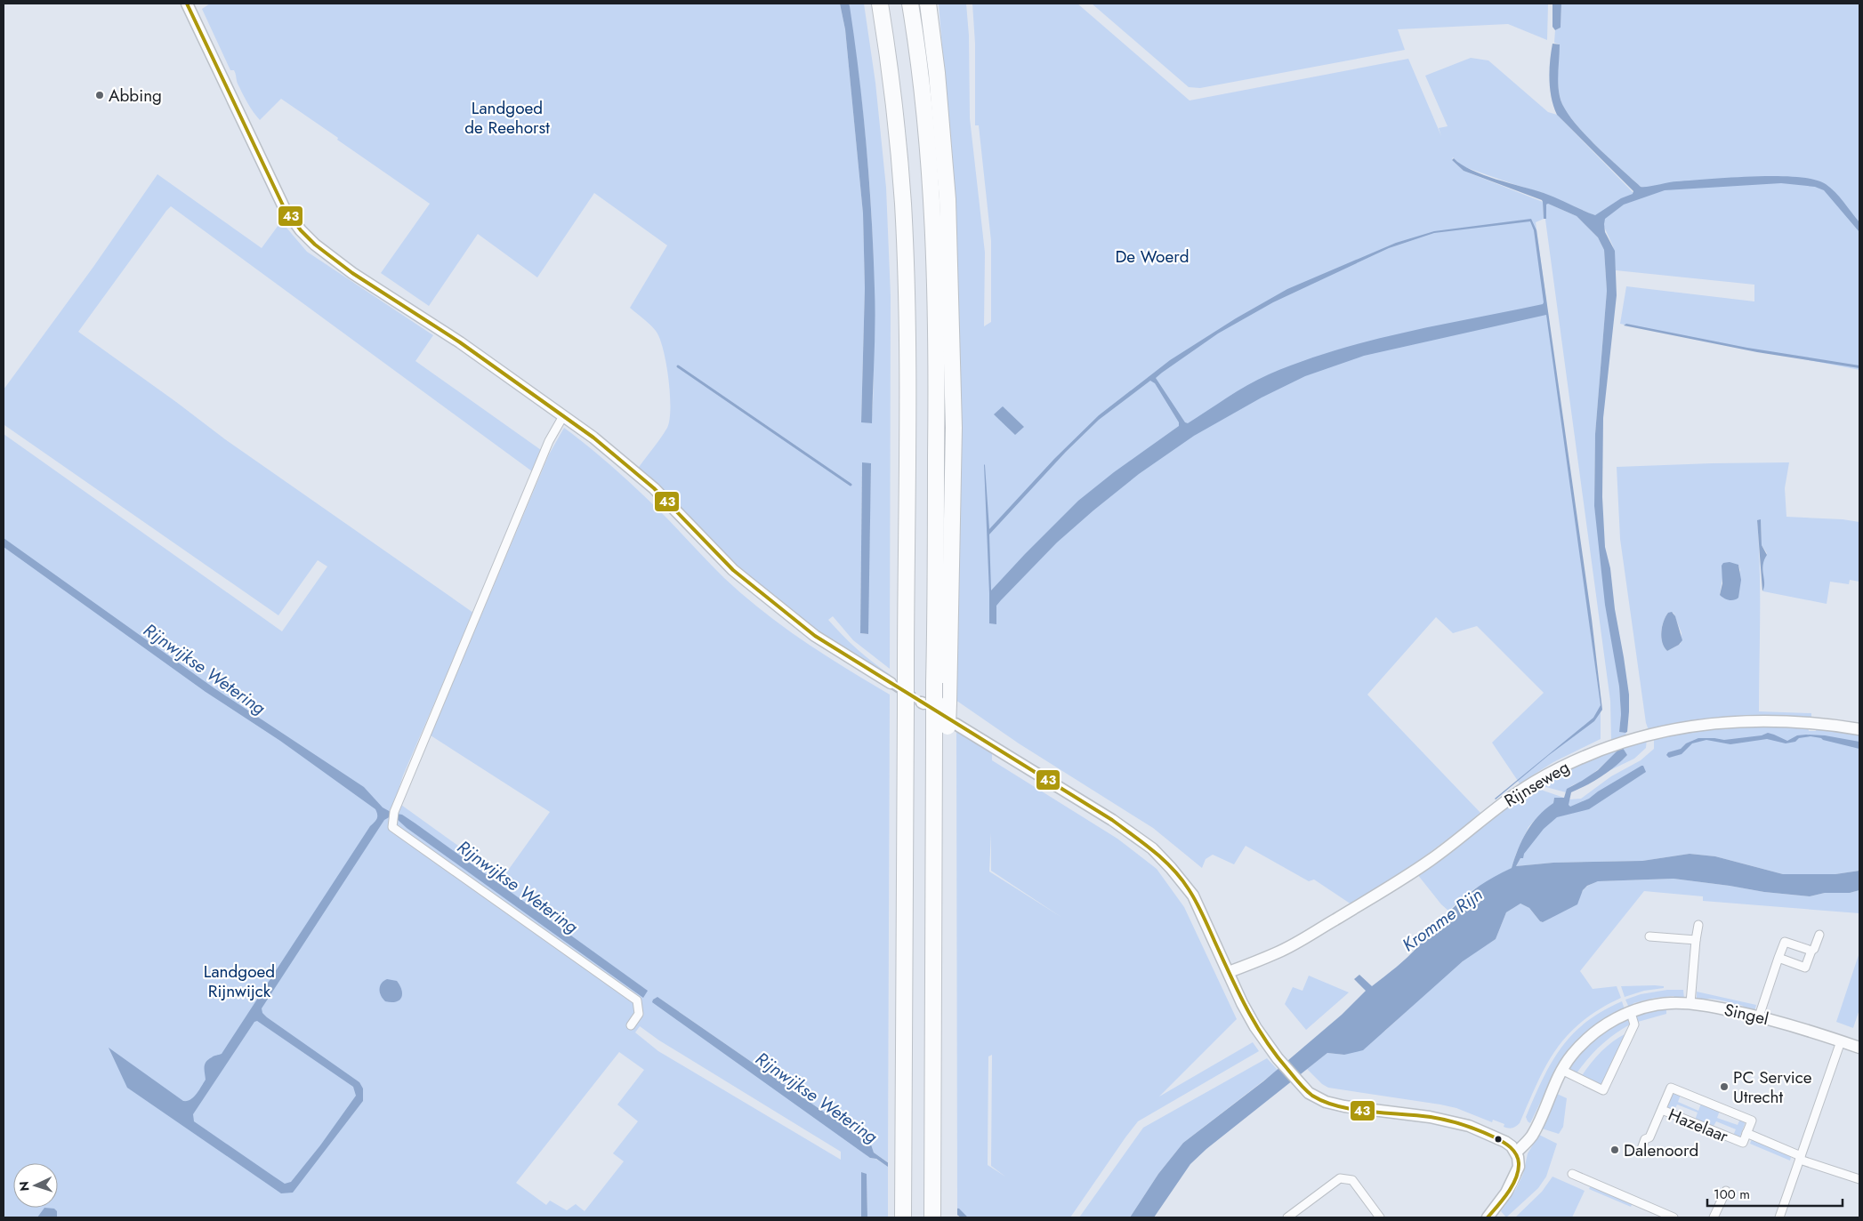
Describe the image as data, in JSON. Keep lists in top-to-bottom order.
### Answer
{
  "streets": {
    "street": ["Rijnseweg", "Singel", "Hazelaar"]
  },
  "water": ["Rijnwijkse Wetering", "Kromme Rijn"],
  "parks": ["Landgoed de Reehorst", "De Woerd", "Landgoed Rijnwijck"],
  "places": ["Abbing", "PC Service Utrecht", "Dalenoord"],
  "lines": ["transit line 43"],
  "scale_bar": "100 m",
  "north": "left"
}
